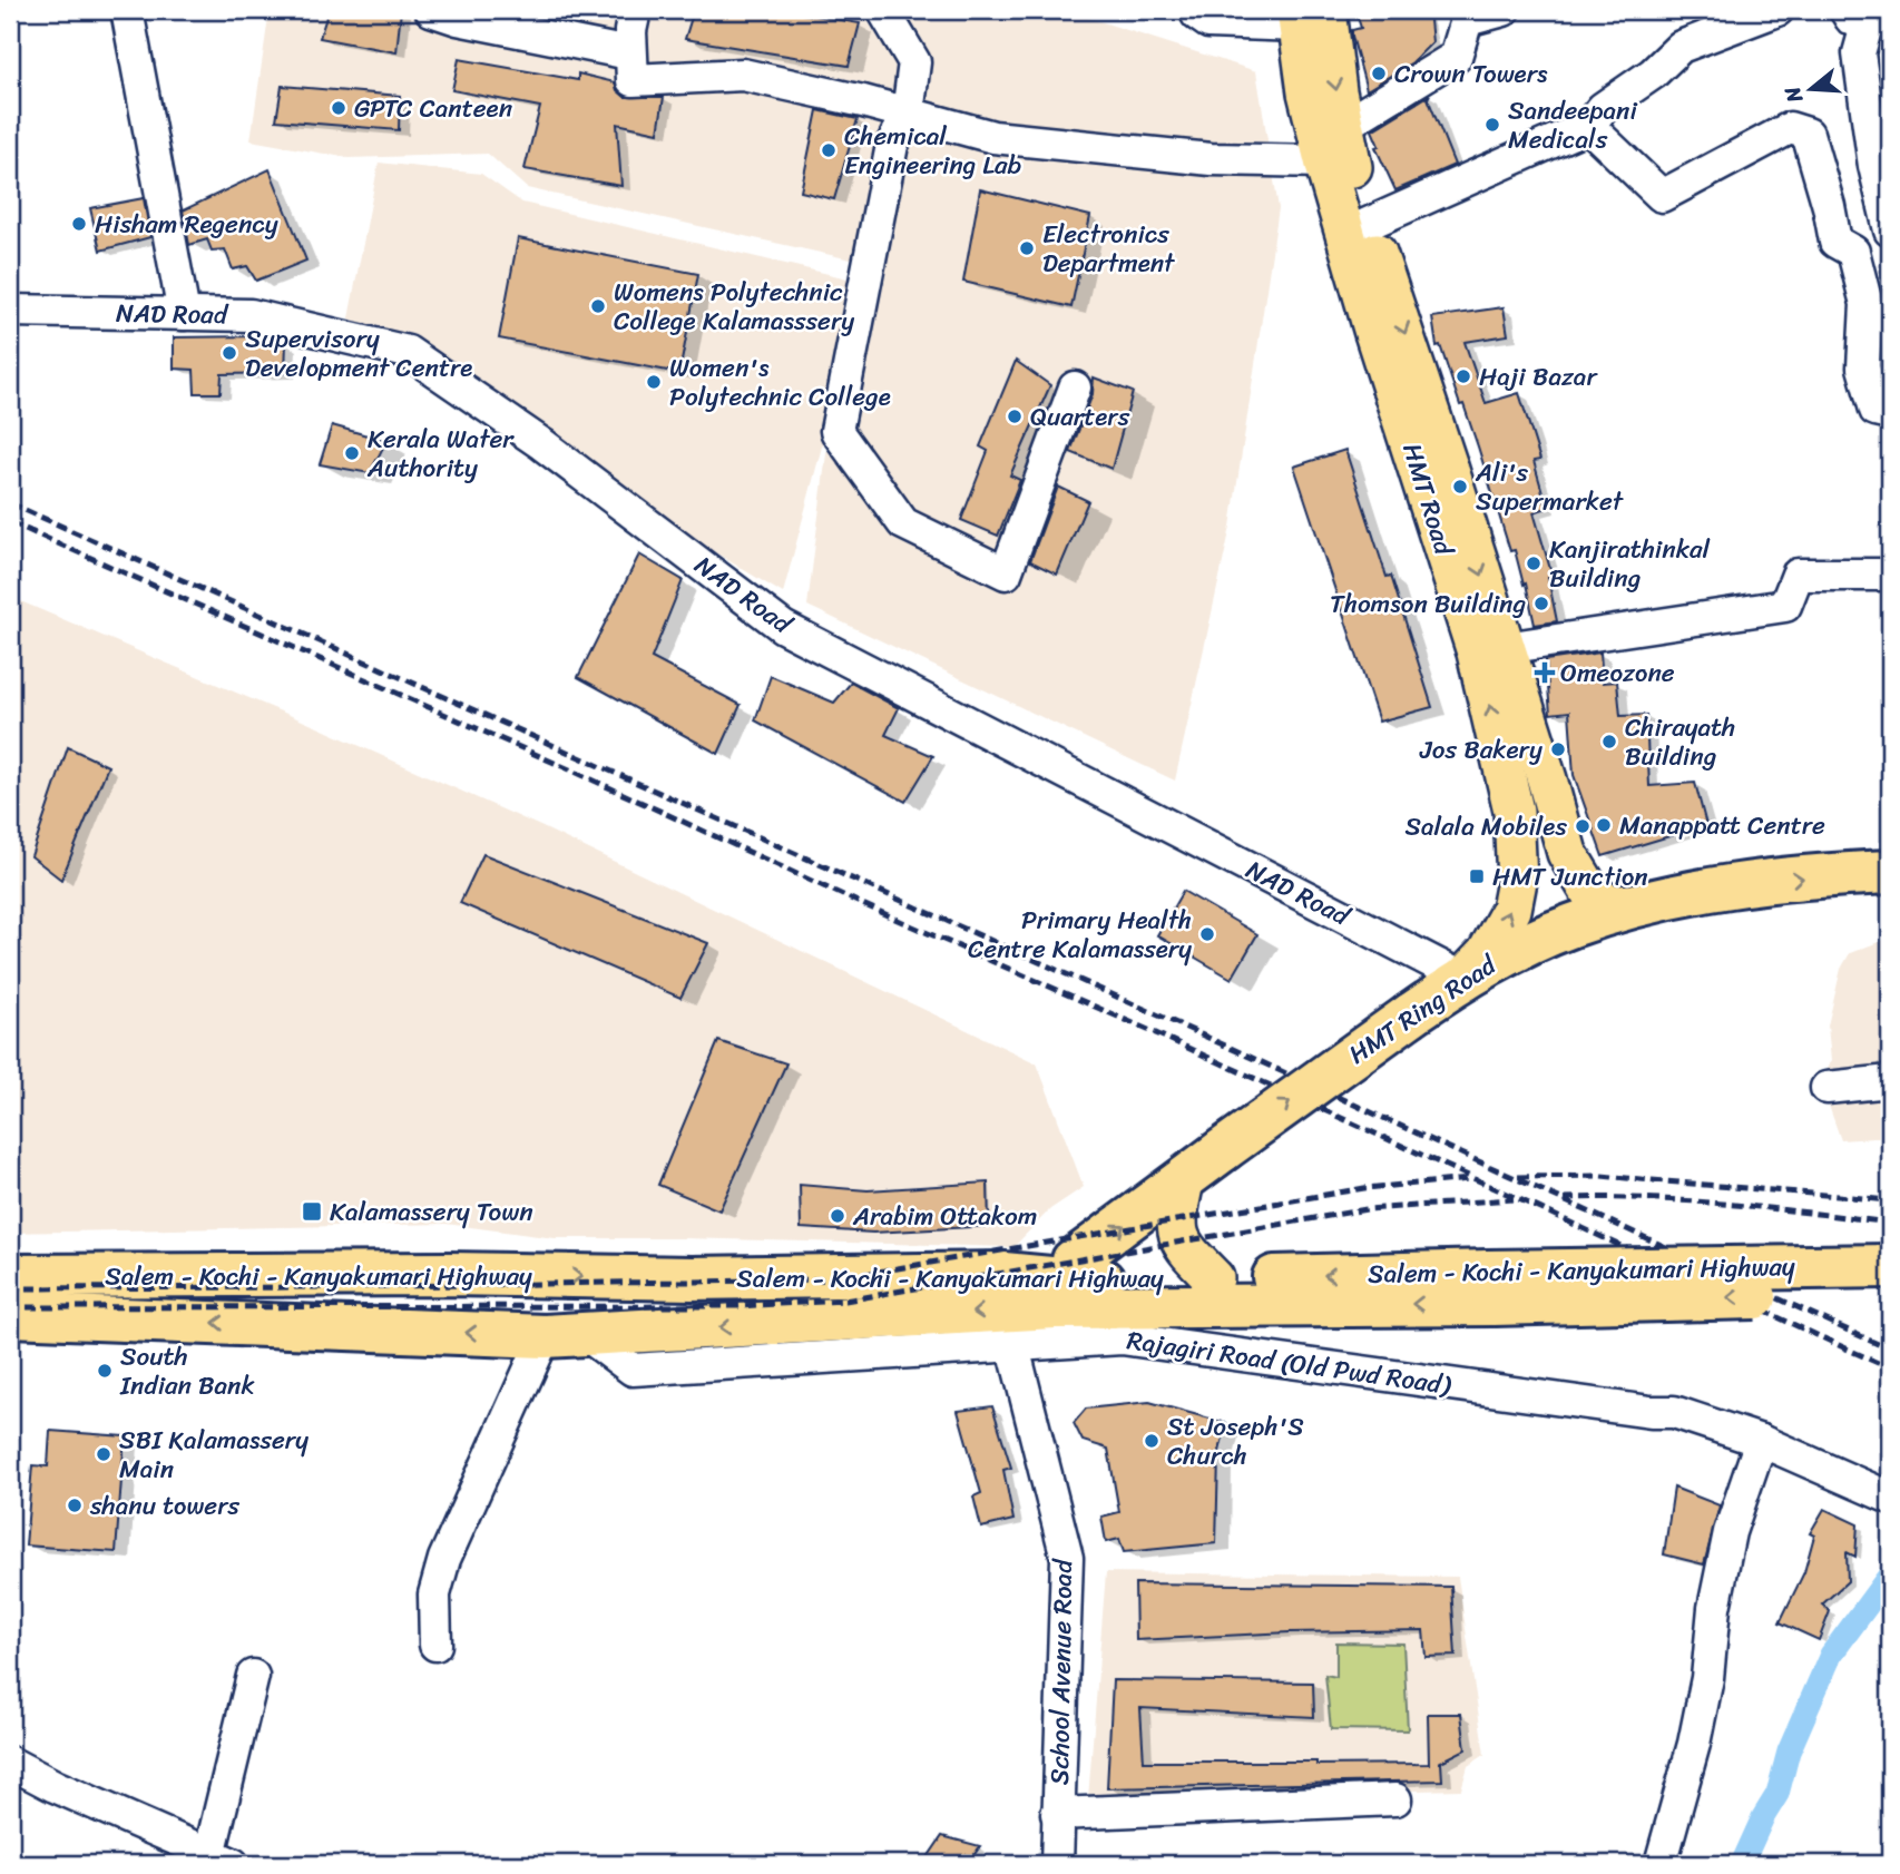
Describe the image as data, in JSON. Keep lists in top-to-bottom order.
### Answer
{
  "streets": {
    "highway": ["HMT Ring Road", "Salem - Kochi - Kanyakumari Highway"],
    "main road": ["HMT Road"],
    "street": ["NAD Road", "Rajagiri Road (Old Pwd Road)", "School Avenue Road"]
  },
  "crossings": [
    ["NAD Road", "HMT Road"],
    ["NAD Road", "HMT Ring Road"],
    ["HMT Road", "HMT Ring Road"],
    ["HMT Ring Road", "Salem - Kochi - Kanyakumari Highway"],
    ["Salem - Kochi - Kanyakumari Highway", "Rajagiri Road (Old Pwd Road)"],
    ["Rajagiri Road (Old Pwd Road)", "School Avenue Road"]
  ],
  "one_way": ["HMT Ring Road"],
  "places": {
    "other": [
      "Crown Towers",
      "GPTC Canteen",
      "Sandeepani Medicals",
      "Chemical Engineering Lab",
      "Hisham Regency",
      "Electronics Department",
      "Womens Polytechnic College Kalamasssery",
      "Supervisory Development Centre",
      "Haji Bazar",
      "Women's Polytechnic College",
      "Quarters",
      "Kerala Water Authority",
      "Ali's Supermarket",
      "Kanjirathinkal Building",
      "Thomson Building",
      "Chirayath Building",
      "Jos Bakery",
      "Manappatt Centre",
      "Salala Mobiles",
      "Primary Health Centre Kalamassery",
      "Arabim Ottakom",
      "South Indian Bank",
      "St Joseph'S Church",
      "SBI Kalamassery Main",
      "shanu towers"
    ],
    "health": ["Omeozone"],
    "transit": ["HMT Junction", "Kalamassery Town"]
  },
  "north": "left"
}
